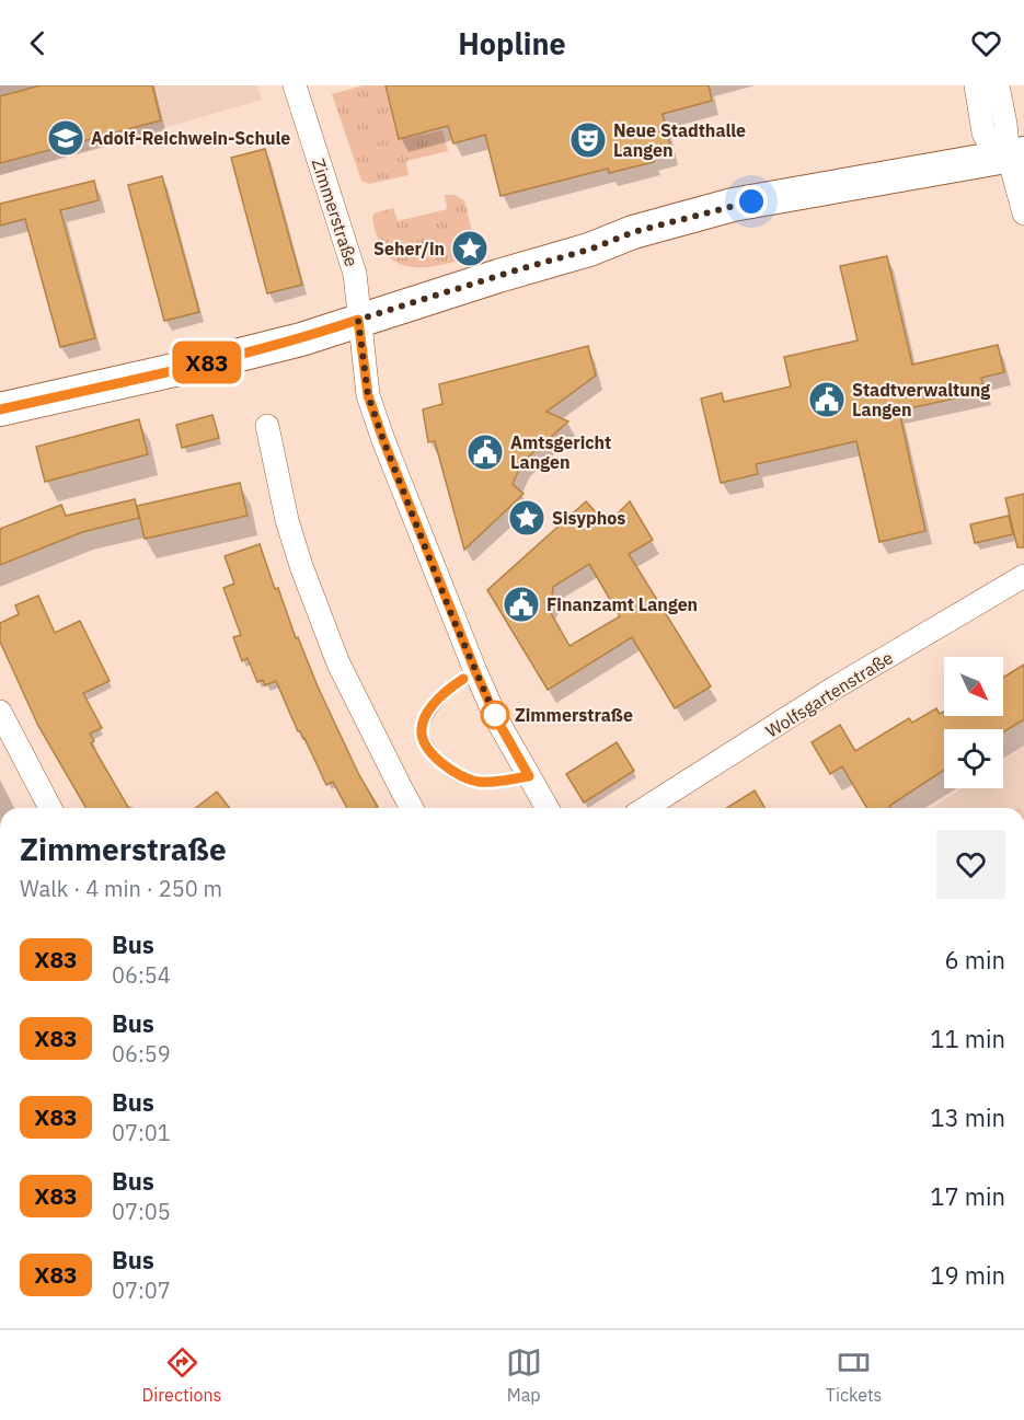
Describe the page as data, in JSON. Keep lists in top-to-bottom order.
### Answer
{
  "streets": {
    "street": ["Zimmerstraße", "Wolfsgartenstraße"]
  },
  "places": {
    "school or university": ["Adolf-Reichwein-Schule"],
    "theatre": ["Neue Stadthalle Langen"],
    "place": ["Seher/in", "Sisyphos"],
    "public building": ["Stadtverwaltung Langen", "Amtsgericht Langen", "Finanzamt Langen"],
    "other": ["Zimmerstraße"]
  },
  "lines": ["bus line X83"],
  "north": "bottom right",
  "page": {
    "header": "Hopline",
    "on_map": "X83",
    "heading": ["Zimmerstraße", "Walk · 4 min · 250 m"],
    "list": [
      {
        "mark": "X83",
        "name": "Bus",
        "note": "06:54",
        "value": "6 min"
      },
      {
        "mark": "X83",
        "name": "Bus",
        "note": "06:59",
        "value": "11 min"
      },
      {
        "mark": "X83",
        "name": "Bus",
        "note": "07:01",
        "value": "13 min"
      },
      {
        "mark": "X83",
        "name": "Bus",
        "note": "07:05",
        "value": "17 min"
      },
      {
        "mark": "X83",
        "name": "Bus",
        "note": "07:07",
        "value": "19 min"
      }
    ],
    "tabs": ["Directions", "Map", "Tickets"]
  }
}
